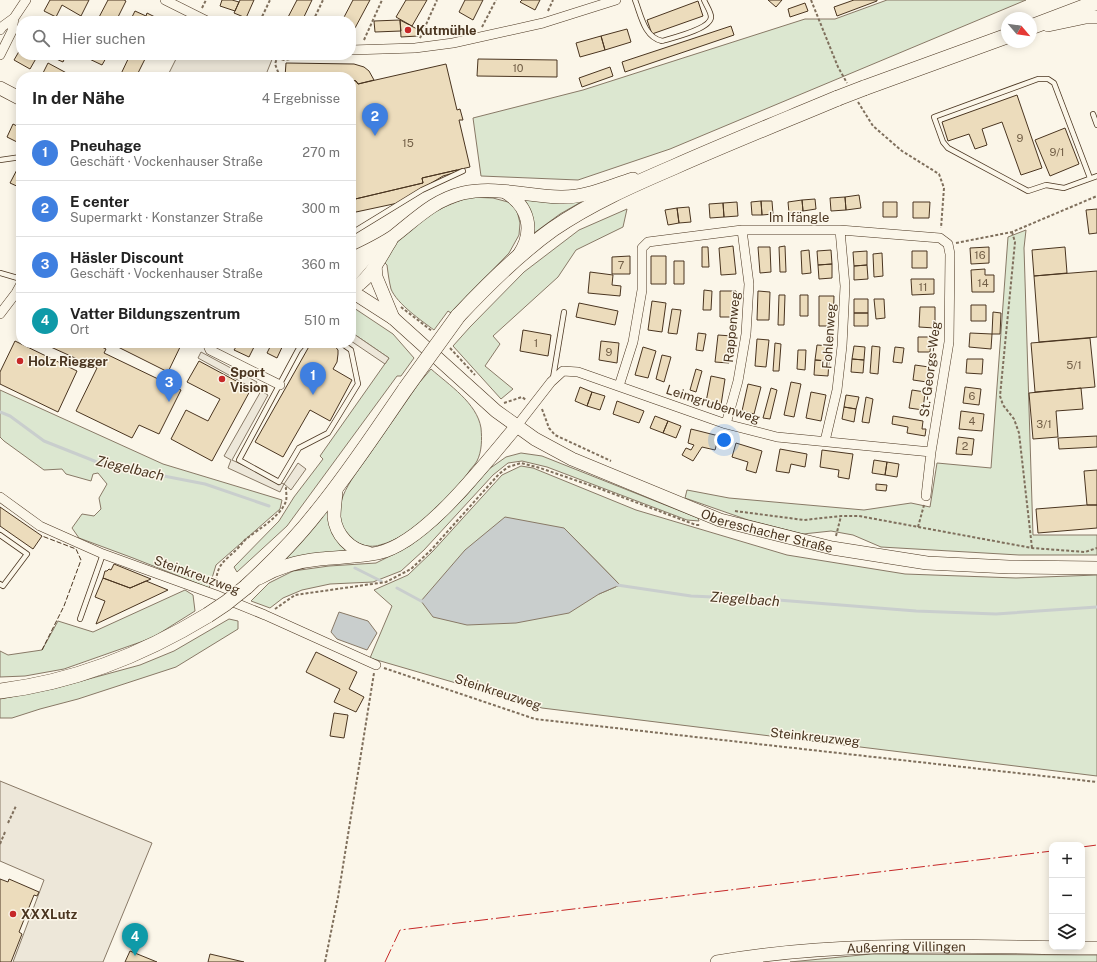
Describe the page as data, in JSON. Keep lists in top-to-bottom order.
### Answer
{
  "streets": {
    "main road": ["Obereschacher Straße", "Außenring Villingen"],
    "street": [
      "Im Ifängle",
      "Rappenweg",
      "Fohlenweg",
      "St.-Georgs-Weg",
      "Leimgrubenweg",
      "Steinkreuzweg"
    ]
  },
  "crossings": [
    ["Im Ifängle", "Rappenweg"],
    ["Im Ifängle", "Fohlenweg"],
    ["Im Ifängle", "Leimgrubenweg"],
    ["Rappenweg", "Leimgrubenweg"],
    ["Fohlenweg", "Leimgrubenweg"],
    ["St.-Georgs-Weg", "Leimgrubenweg"],
    ["Leimgrubenweg", "Obereschacher Straße"]
  ],
  "water": ["Ziegelbach"],
  "places": [
    "Kutmühle",
    "Holz Riegger",
    "Sport Vision",
    "XXXLutz"
  ],
  "house_numbers": [
    "10",
    "9",
    "15",
    "9/1",
    "16",
    "7",
    "14",
    "11",
    "1",
    "9",
    "5/1",
    "6",
    "4",
    "3/1",
    "2"
  ],
  "north": "bottom right",
  "page": {
    "search": "Hier suchen",
    "heading": ["In der Nähe", "4 Ergebnisse"],
    "pins": [
      "2",
      "1",
      "3",
      "4"
    ],
    "list": [
      {
        "mark": "1",
        "name": "Pneuhage",
        "note": "Geschäft · Vockenhauser Straße",
        "value": "270 m"
      },
      {
        "mark": "2",
        "name": "E center",
        "note": "Supermarkt · Konstanzer Straße",
        "value": "300 m"
      },
      {
        "mark": "3",
        "name": "Häsler Discount",
        "note": "Geschäft · Vockenhauser Straße",
        "value": "360 m"
      },
      {
        "mark": "4",
        "name": "Vatter Bildungszentrum",
        "note": "Ort",
        "value": "510 m"
      }
    ],
    "map_buttons": ["+", "−"]
  }
}
